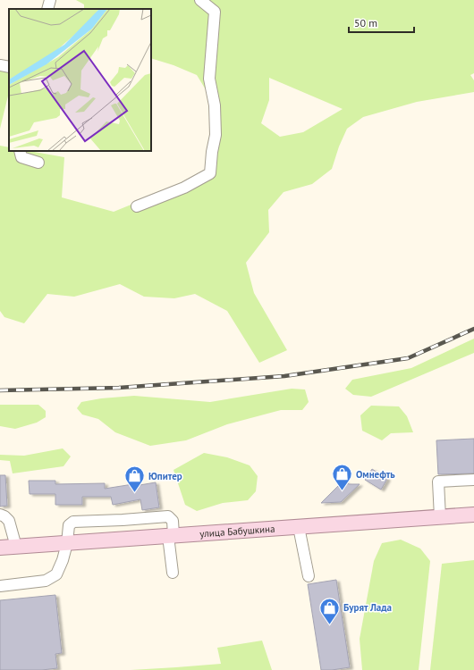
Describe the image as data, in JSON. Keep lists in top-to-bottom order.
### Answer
{
  "streets": {
    "main road": ["улица Бабушкина"]
  },
  "places": {
    "shop": ["Омнефть", "Юпитер", "Бурят Лада"]
  },
  "scale_bar": "50 m"
}
